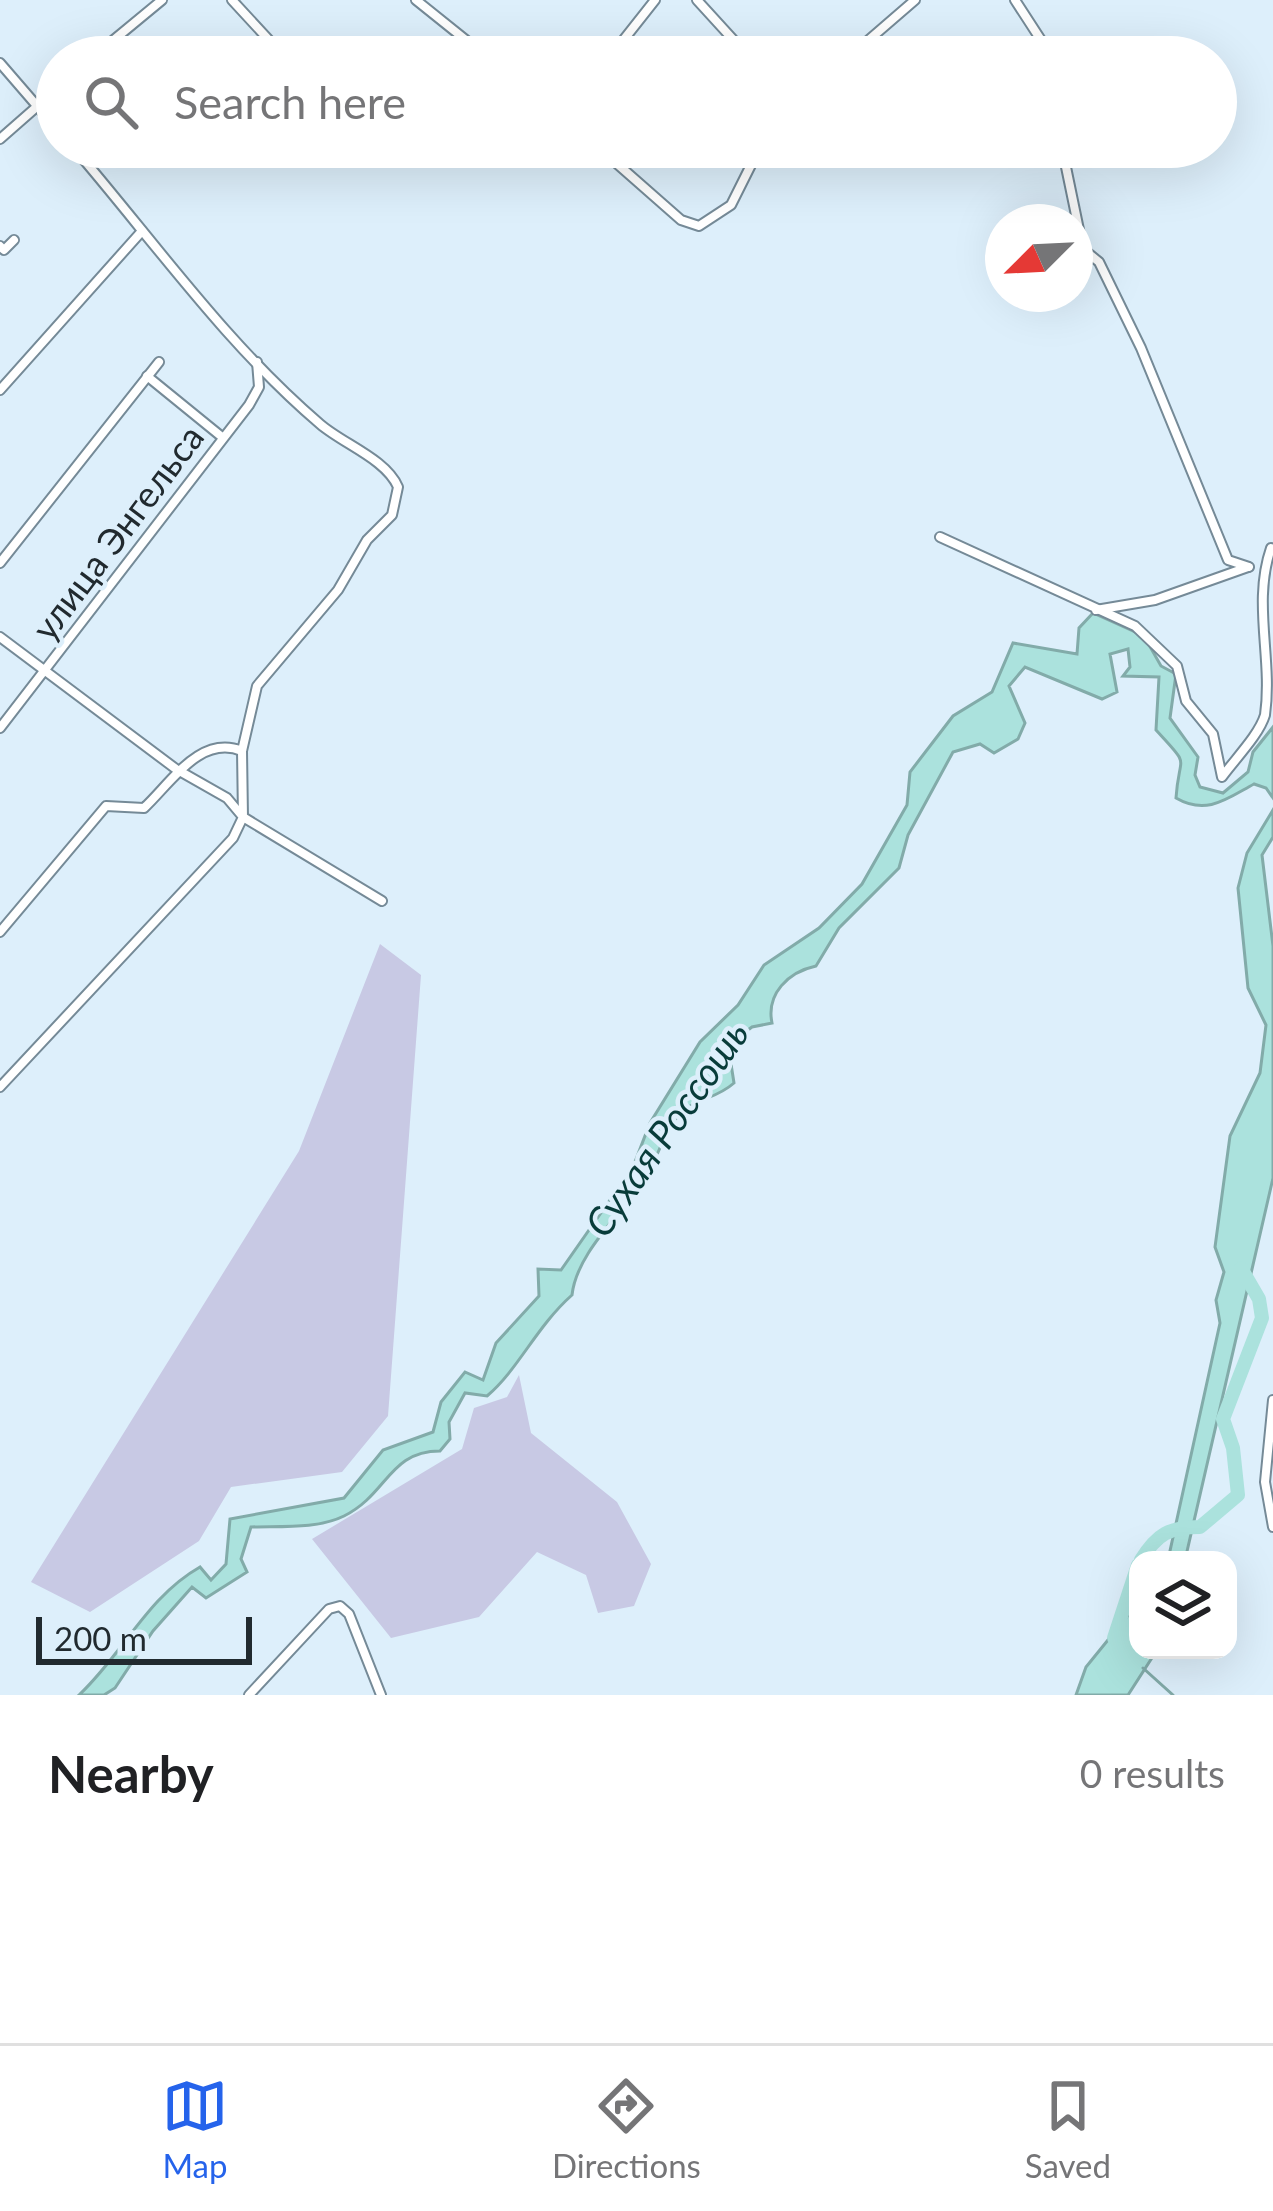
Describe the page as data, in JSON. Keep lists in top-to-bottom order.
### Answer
{
  "streets": {
    "street": ["улица Энгельса"]
  },
  "water": ["Сухая Россошь"],
  "scale_bar": "200 m",
  "north": "bottom left",
  "page": {
    "search": "Search here",
    "scale": "200 m",
    "heading": ["Nearby", "0 results"],
    "nav": ["Map", "Directions", "Saved"]
  }
}
